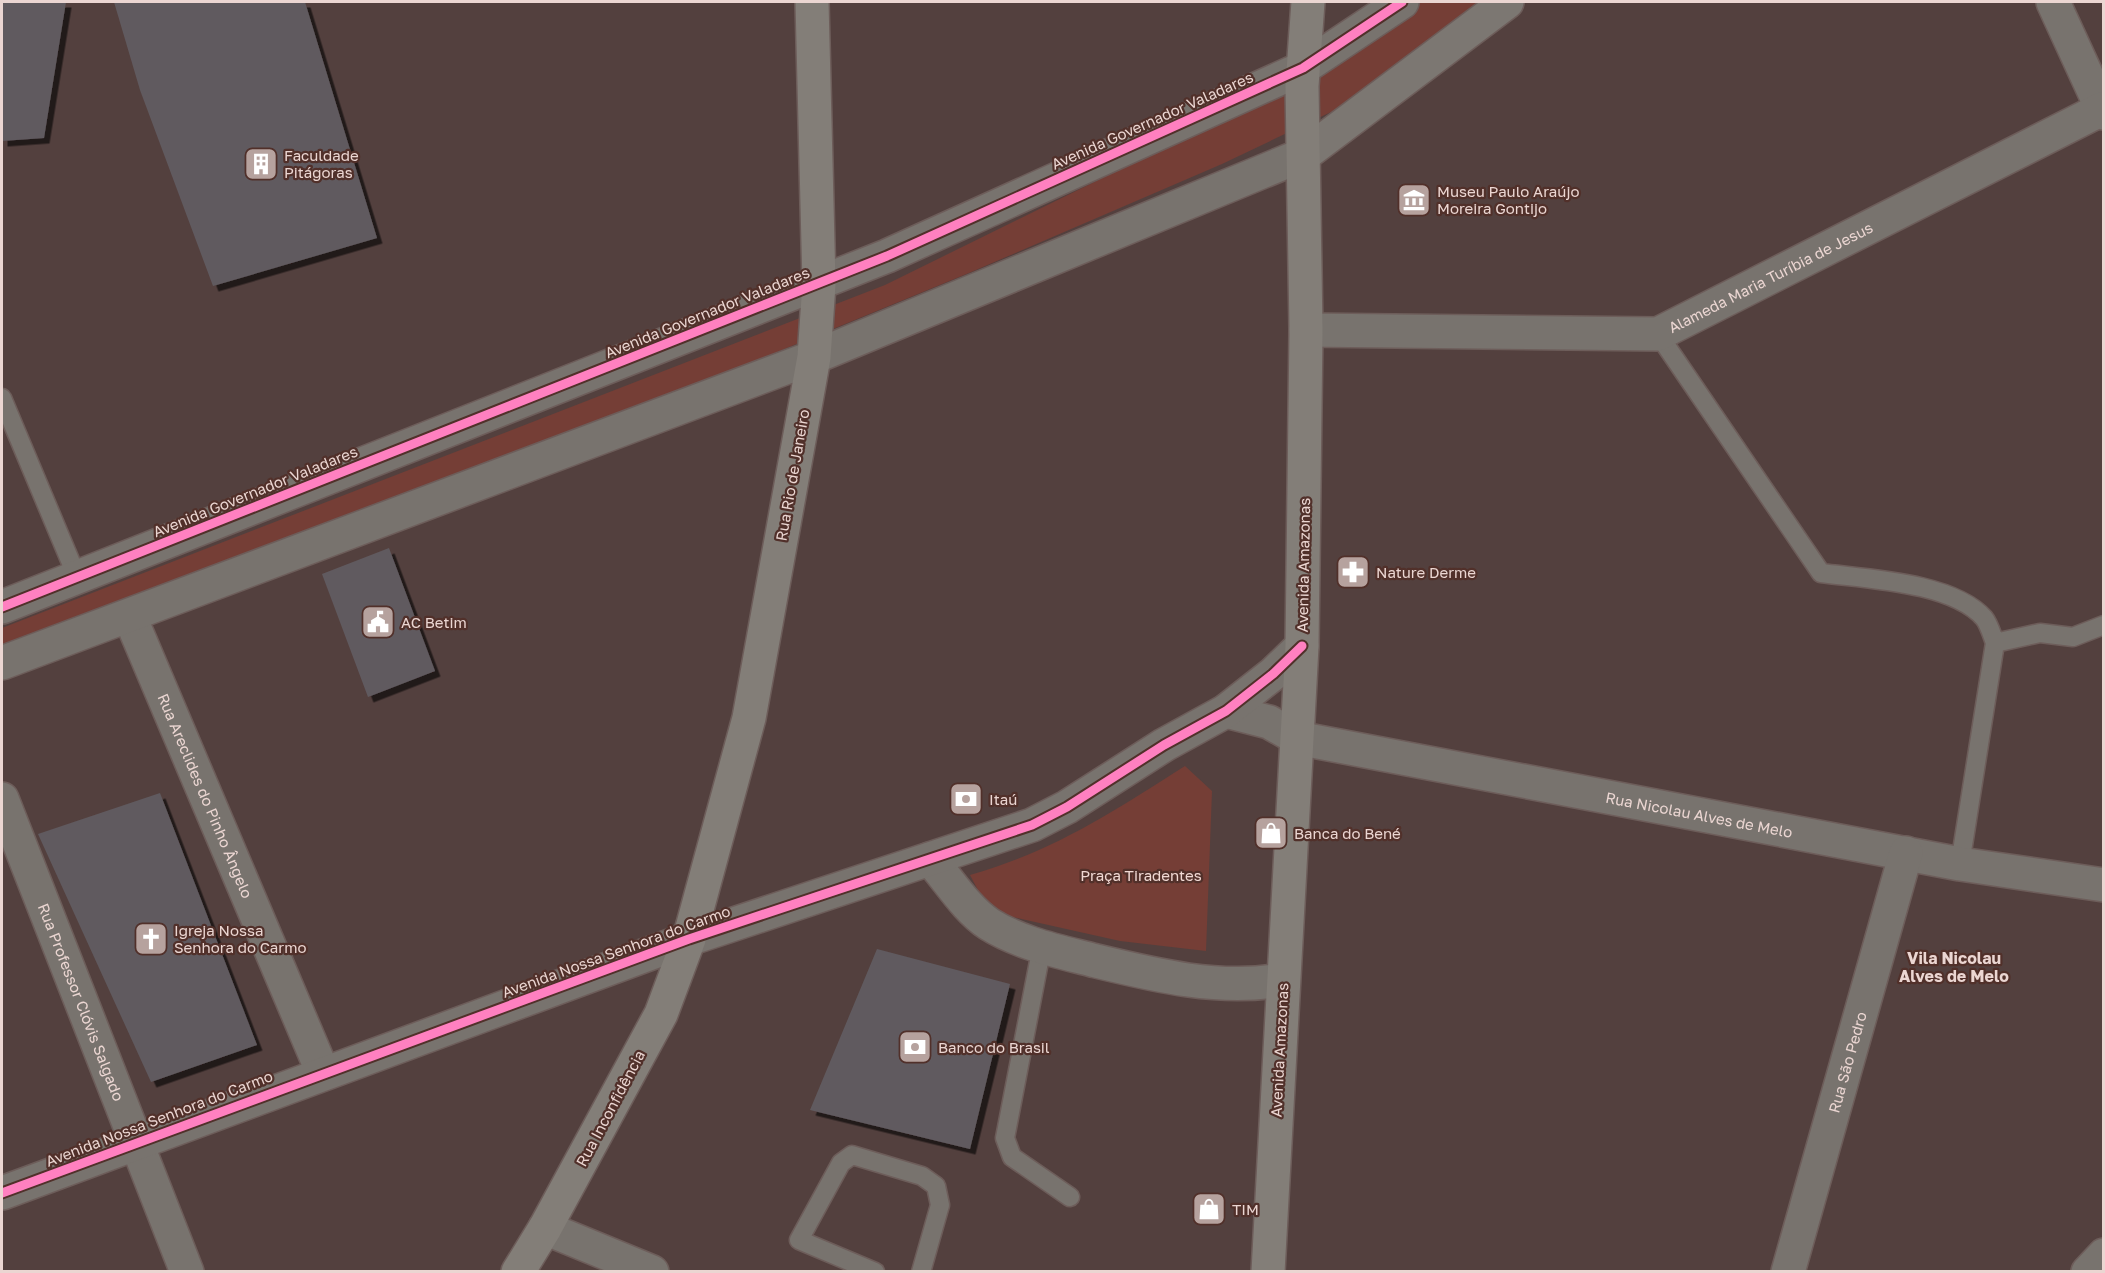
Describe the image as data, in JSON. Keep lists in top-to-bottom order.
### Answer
{
  "streets": {
    "main road": ["Rua Rio de Janeiro", "Avenida Amazonas", "Rua Inconfidência"],
    "street": [
      "Avenida Governador Valadares",
      "Alameda Maria Turíbia de Jesus",
      "Rua Areclides do Pinho Ângelo",
      "Rua Nicolau Alves de Melo",
      "Avenida Nossa Senhora do Carmo",
      "Rua Professor Clóvis Salgado",
      "Rua São Pedro"
    ]
  },
  "crossings": [
    ["Avenida Governador Valadares", "Rua Rio de Janeiro"],
    ["Avenida Governador Valadares", "Avenida Amazonas"],
    ["Alameda Maria Turíbia de Jesus", "Avenida Amazonas"],
    ["Rua Rio de Janeiro", "Avenida Nossa Senhora do Carmo"],
    ["Rua Rio de Janeiro", "Rua Inconfidência"],
    ["Avenida Amazonas", "Rua Nicolau Alves de Melo"],
    ["Avenida Amazonas", "Avenida Nossa Senhora do Carmo"],
    ["Rua Areclides do Pinho Ângelo", "Avenida Nossa Senhora do Carmo"],
    ["Rua Nicolau Alves de Melo", "Avenida Nossa Senhora do Carmo"],
    ["Rua Nicolau Alves de Melo", "Rua São Pedro"],
    ["Avenida Nossa Senhora do Carmo", "Rua Professor Clóvis Salgado"],
    ["Avenida Nossa Senhora do Carmo", "Rua Inconfidência"]
  ],
  "districts": ["Vila Nicolau Alves de Melo"],
  "parks": ["Praça Tiradentes"],
  "places": {
    "building": ["Faculdade Pitágoras"],
    "museum": ["Museu Paulo Araújo Moreira Gontijo"],
    "pharmacy": ["Nature Derme"],
    "public building": ["AC Betim"],
    "bank": ["Itaú", "Banco do Brasil"],
    "shop": ["Banca do Bené", "TIM"],
    "church": ["Igreja Nossa Senhora do Carmo"]
  }
}
